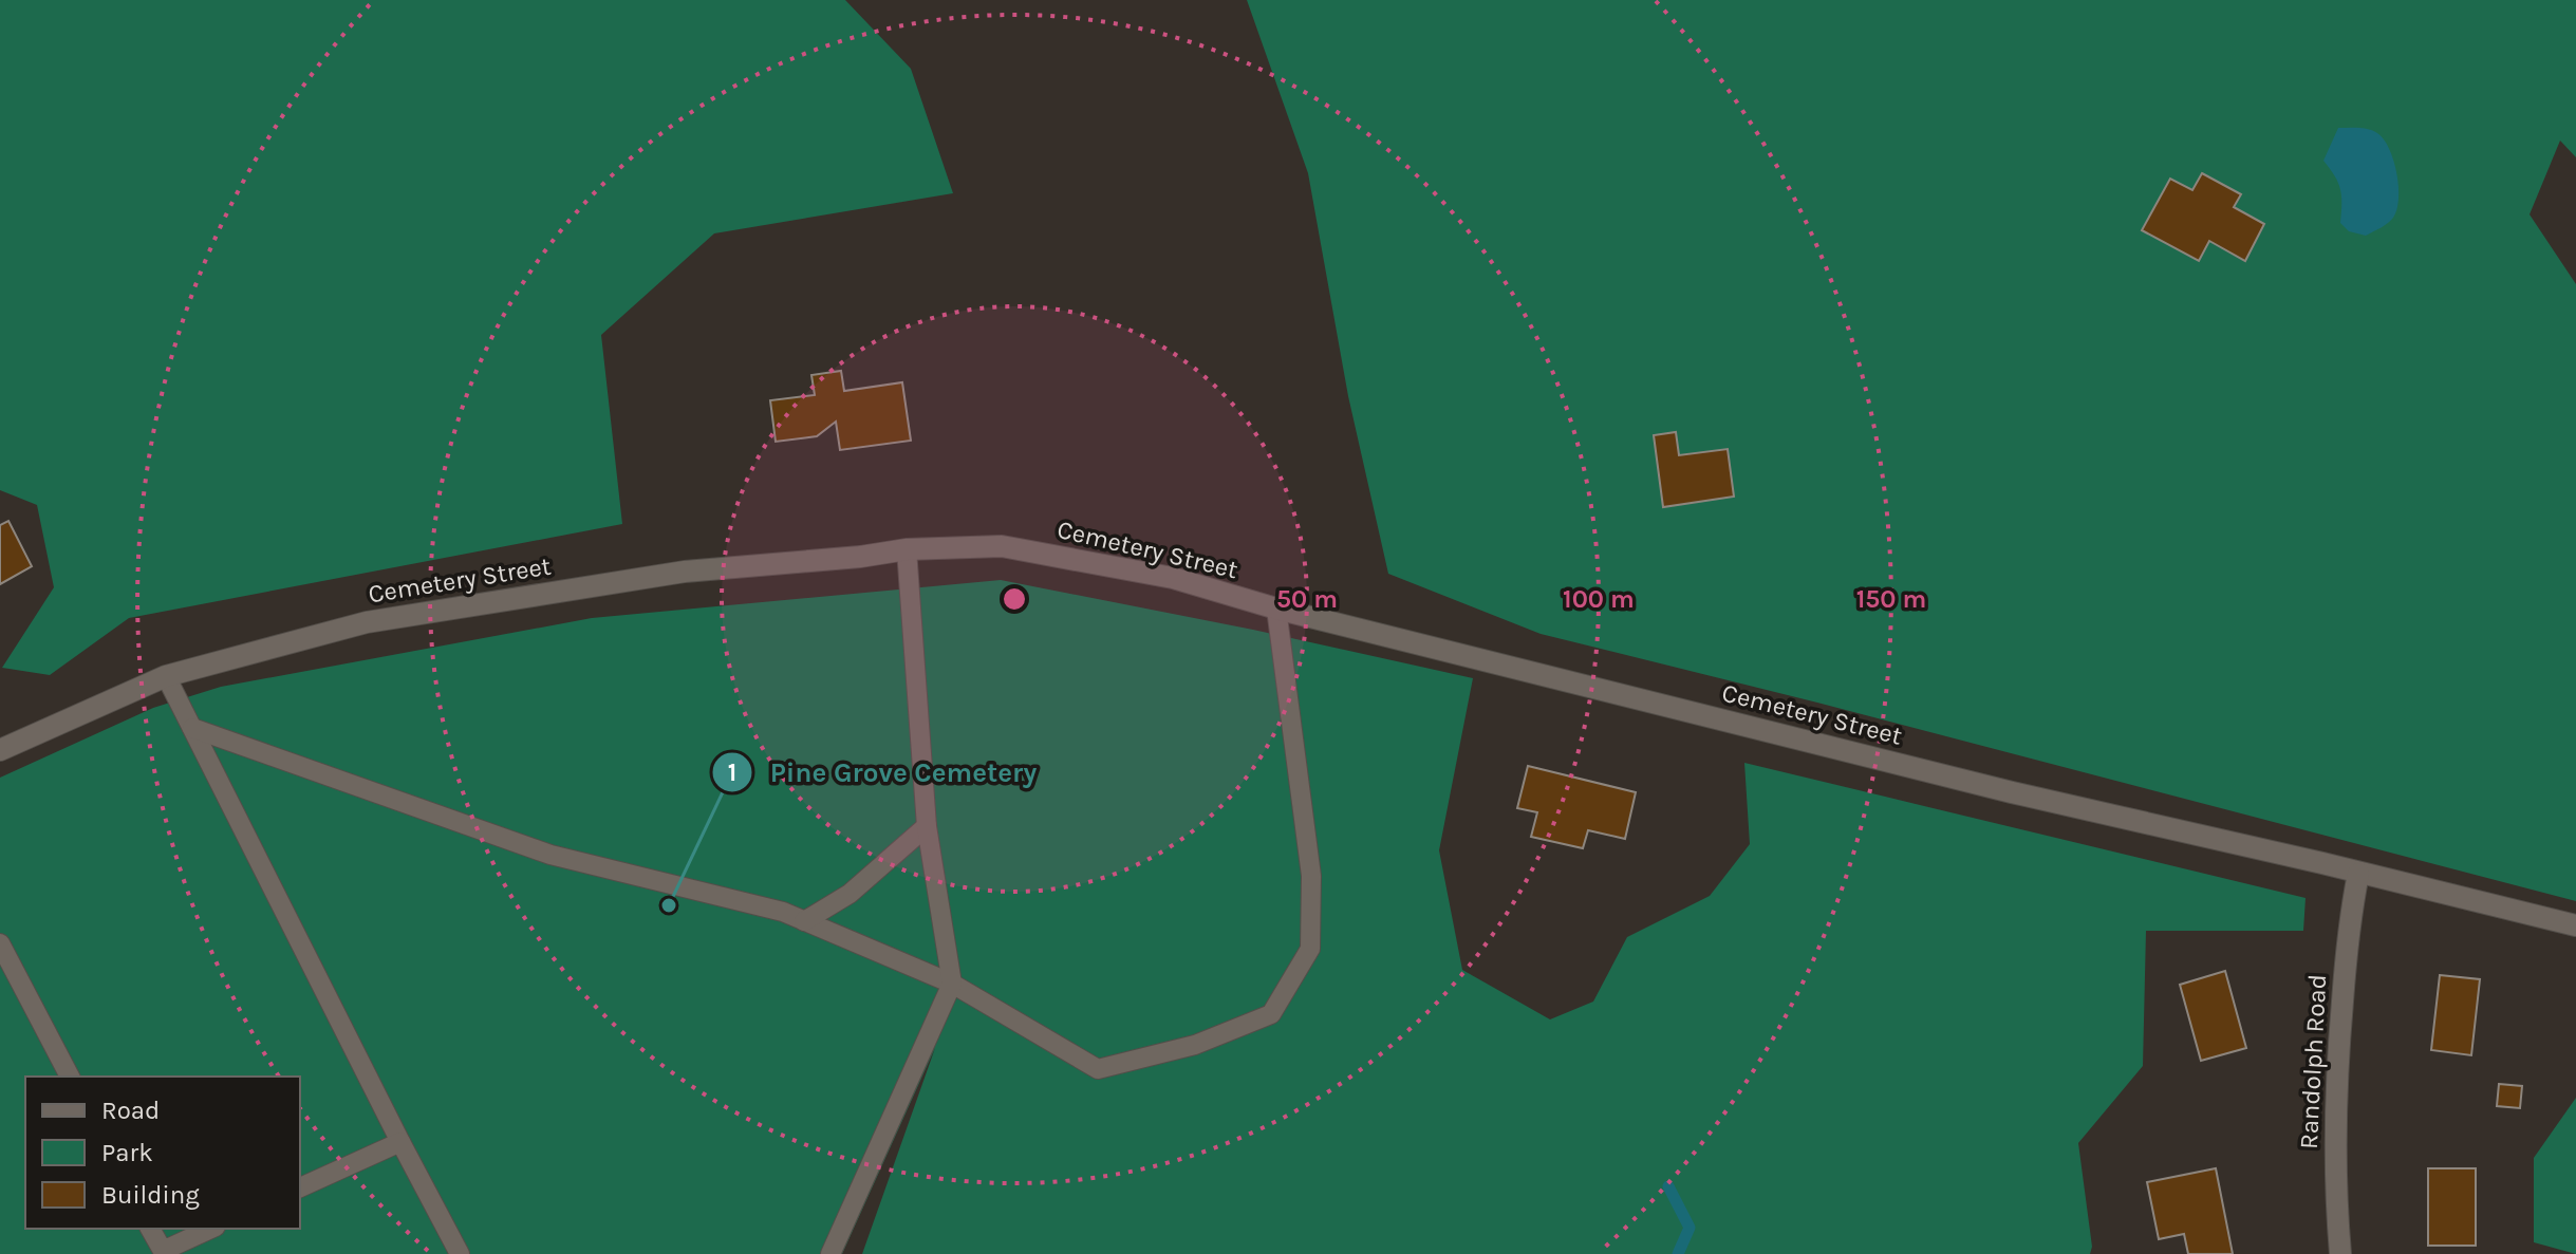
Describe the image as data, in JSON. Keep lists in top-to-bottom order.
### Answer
{
  "streets": {
    "street": ["Cemetery Street", "Randolph Road"]
  },
  "crossings": [
    ["Cemetery Street", "Randolph Road"]
  ],
  "places": ["Pine Grove Cemetery"],
  "legend": ["Road", "Park", "Building"],
  "rings": ["50 m", "100 m", "150 m"]
}
